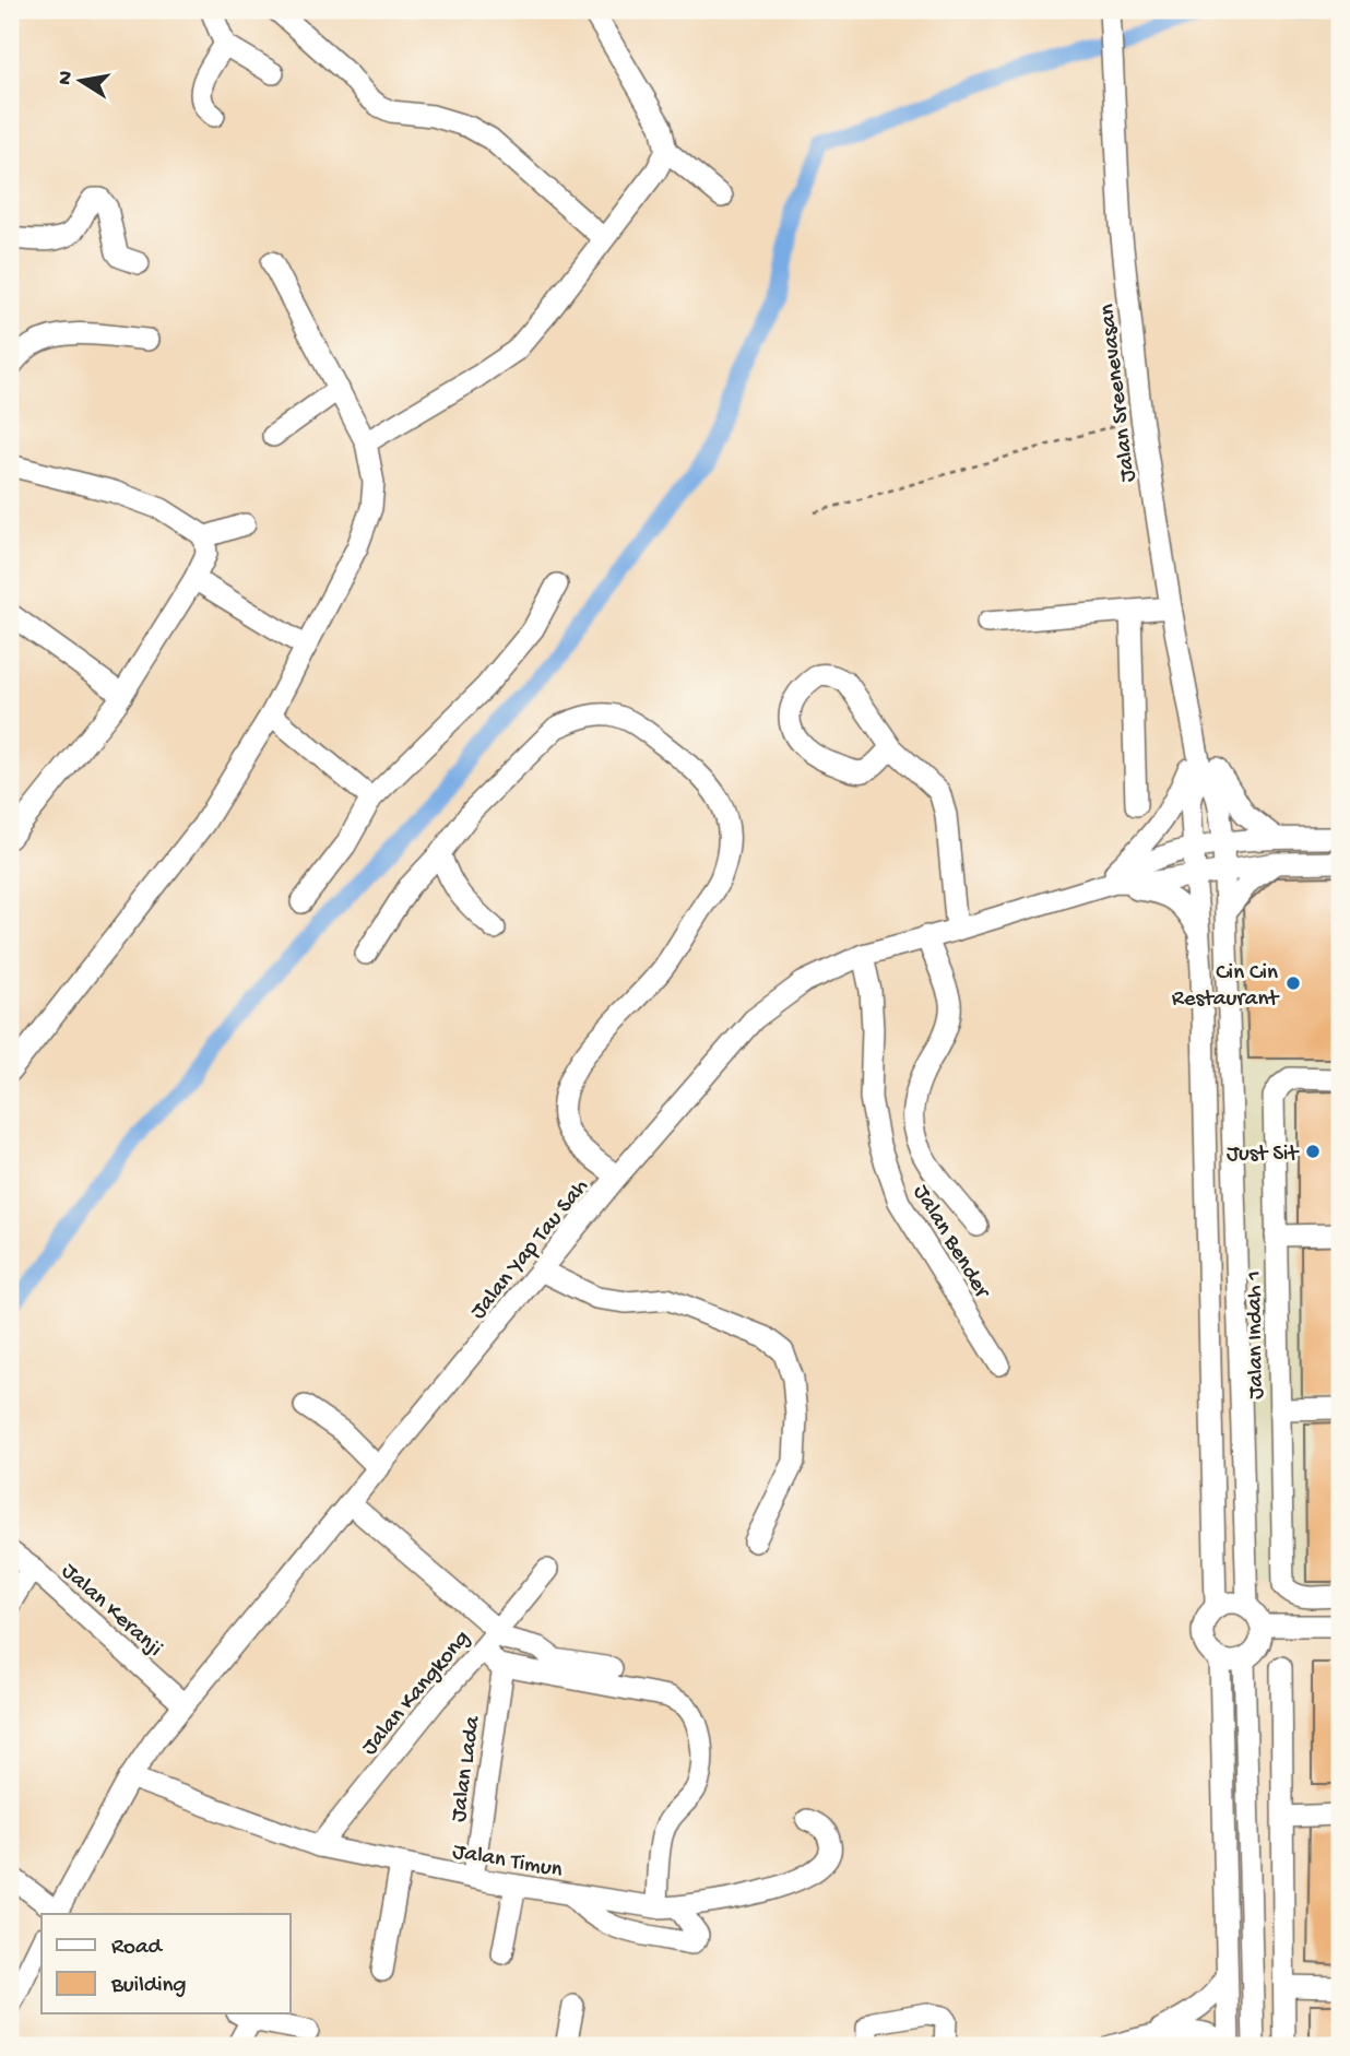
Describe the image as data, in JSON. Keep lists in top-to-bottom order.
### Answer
{
  "streets": {
    "street": [
      "Jalan Sreenevasan",
      "Jalan Bender",
      "Jalan Yap Tau Sah",
      "Jalan Indah 1",
      "Jalan Keranji",
      "Jalan Kangkong",
      "Jalan Lada",
      "Jalan Timun"
    ]
  },
  "crossings": [
    ["Jalan Bender", "Jalan Yap Tau Sah"],
    ["Jalan Yap Tau Sah", "Jalan Keranji"],
    ["Jalan Yap Tau Sah", "Jalan Timun"],
    ["Jalan Kangkong", "Jalan Timun"],
    ["Jalan Lada", "Jalan Timun"]
  ],
  "places": ["Cin Cin Restaurant", "Just Sit"],
  "legend": ["Road", "Building"],
  "north": "left"
}
